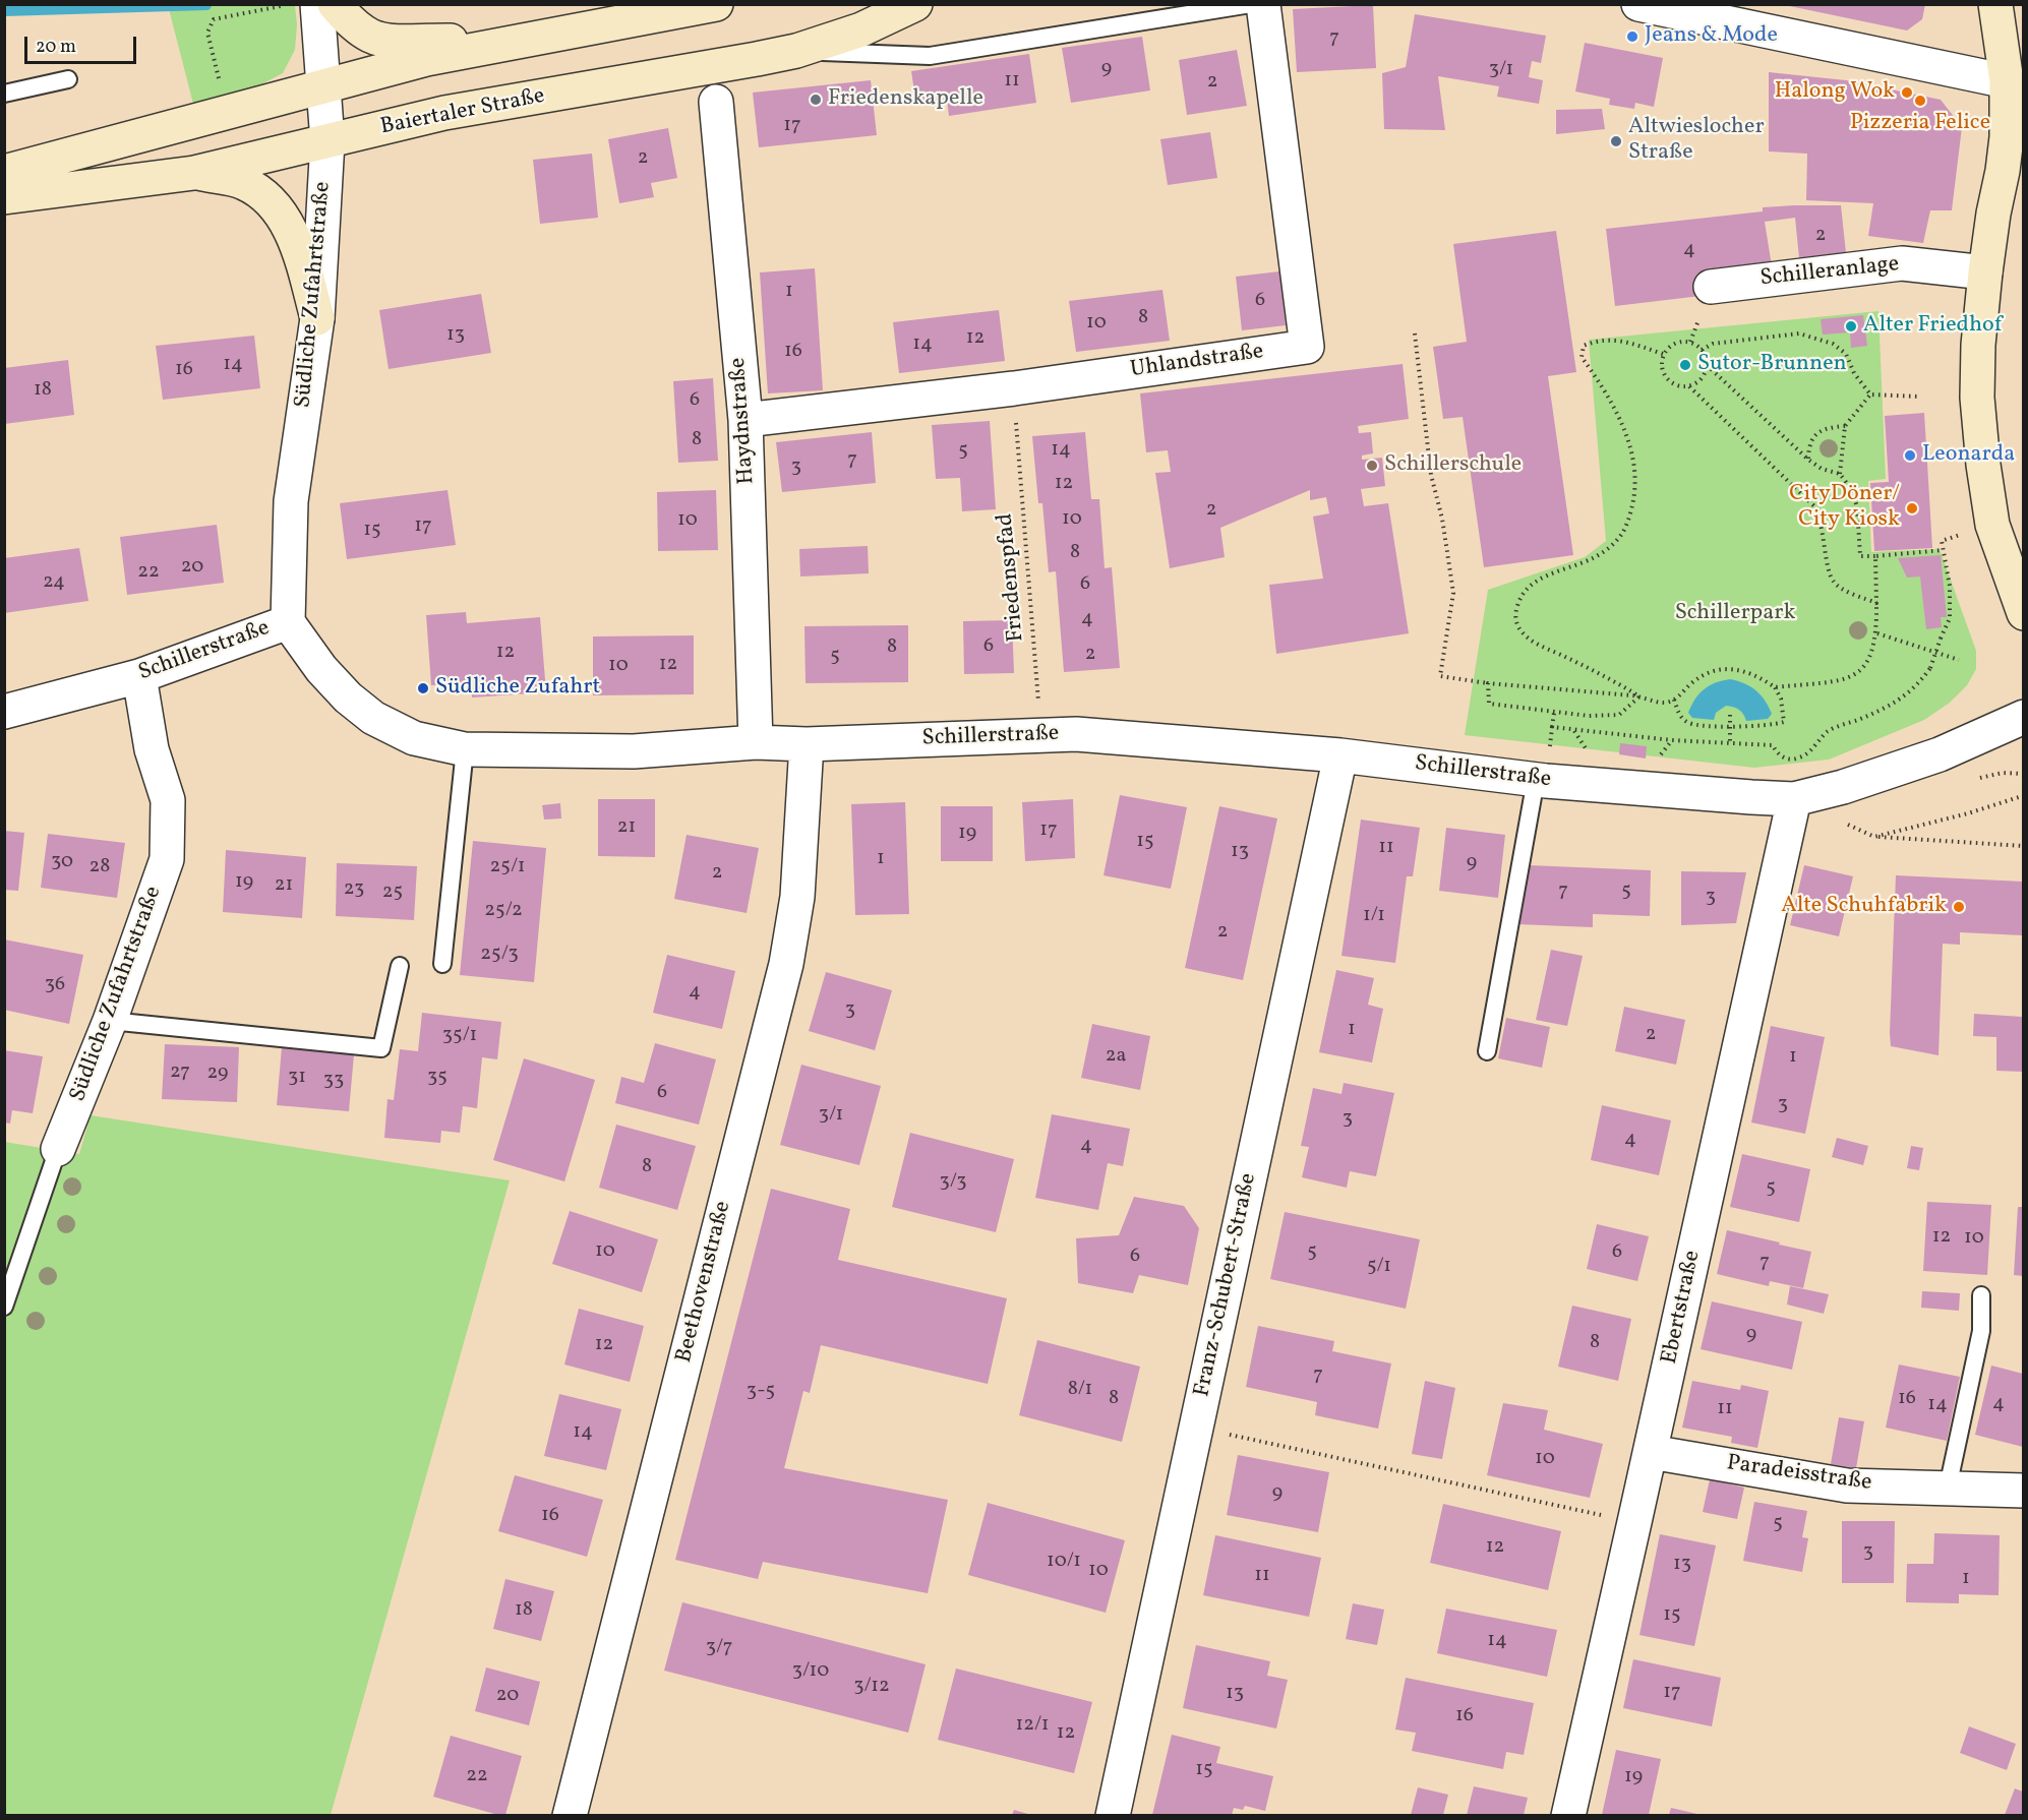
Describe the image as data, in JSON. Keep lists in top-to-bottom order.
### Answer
{
  "streets": {
    "main road": ["Baiertaler Straße"],
    "street": [
      "Schilleranlage",
      "Südliche Zufahrtstraße",
      "Uhlandstraße",
      "Haydnstraße",
      "Schillerstraße",
      "Beethovenstraße",
      "Franz-Schubert-Straße",
      "Ebertstraße",
      "Paradeisstraße"
    ],
    "path": ["Friedenspfad"]
  },
  "crossings": [
    ["Baiertaler Straße", "Südliche Zufahrtstraße"],
    ["Südliche Zufahrtstraße", "Schillerstraße"],
    ["Uhlandstraße", "Haydnstraße"],
    ["Haydnstraße", "Schillerstraße"],
    ["Friedenspfad", "Schillerstraße"],
    ["Schillerstraße", "Beethovenstraße"],
    ["Schillerstraße", "Franz-Schubert-Straße"],
    ["Schillerstraße", "Ebertstraße"],
    ["Ebertstraße", "Paradeisstraße"]
  ],
  "parks": ["Schillerpark"],
  "places": [
    "Jeans & Mode",
    "Halong Wok",
    "Friedenskapelle",
    "Pizzeria Felice",
    "Altwieslocher Straße",
    "Alter Friedhof",
    "Sutor-Brunnen",
    "Leonarda",
    "Schillerschule",
    "CityDöner/ City Kiosk",
    "Südliche Zufahrt",
    "Alte Schuhfabrik"
  ],
  "house_numbers": [
    "7",
    "9",
    "3/1",
    "11",
    "2",
    "17",
    "2",
    "2",
    "4",
    "1",
    "6",
    "8",
    "10",
    "13",
    "12",
    "14",
    "16",
    "14",
    "16",
    "18",
    "6",
    "8",
    "14",
    "5",
    "7",
    "3",
    "12",
    "2",
    "10",
    "10",
    "17",
    "15",
    "8",
    "20",
    "22",
    "24",
    "6",
    "4",
    "6",
    "8",
    "12",
    "2",
    "5",
    "12",
    "10",
    "21",
    "17",
    "19",
    "15",
    "11",
    "13",
    "1",
    "30",
    "9",
    "28",
    "25/1",
    "2",
    "19",
    "21",
    "23",
    "7",
    "5",
    "25",
    "3",
    "25/2",
    "1/1",
    "2",
    "25/3",
    "36",
    "4",
    "3",
    "1",
    "2",
    "35/1",
    "2a",
    "1",
    "27",
    "29",
    "31",
    "35",
    "33",
    "6",
    "3",
    "3/1",
    "3",
    "4",
    "4",
    "8",
    "3/3",
    "5",
    "12",
    "10",
    "10",
    "5",
    "6",
    "6",
    "7",
    "5/1",
    "9",
    "8",
    "12",
    "7",
    "8/1",
    "3-5",
    "8",
    "16",
    "4",
    "14",
    "11",
    "14",
    "10",
    "9",
    "16",
    "5",
    "12",
    "3",
    "10/1",
    "13",
    "10",
    "11",
    "1",
    "18",
    "15",
    "14",
    "3/7",
    "3/10",
    "3/12",
    "17",
    "13",
    "20",
    "16",
    "12/1",
    "12",
    "15",
    "22",
    "19"
  ],
  "scale_bar": "20 m"
}
